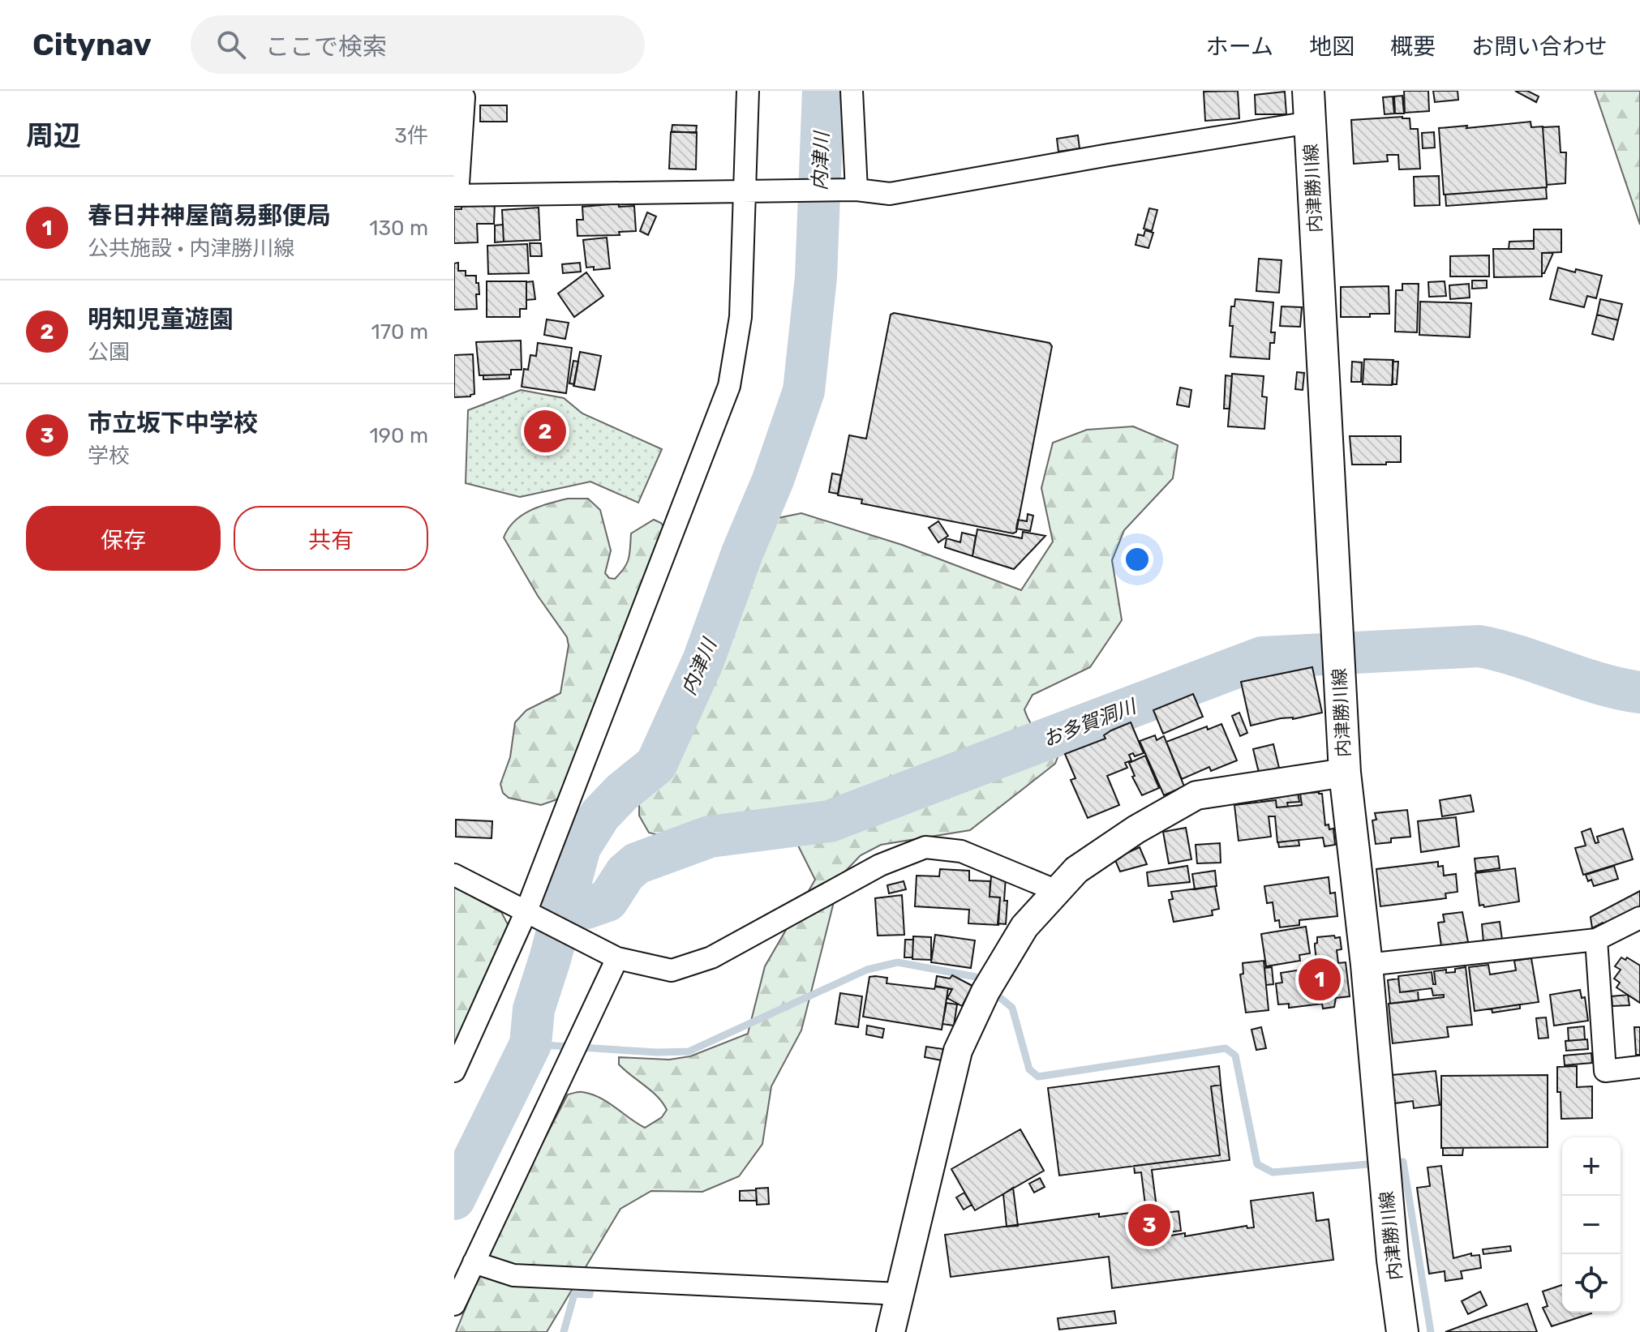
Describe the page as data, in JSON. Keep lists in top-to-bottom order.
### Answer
{
  "streets": {
    "main road": ["内津勝川線"]
  },
  "water": ["内津川", "お多賀洞川"],
  "page": {
    "header": "Citynav",
    "search": "ここで検索",
    "nav": [
      "ホーム",
      "地図",
      "概要",
      "お問い合わせ"
    ],
    "heading": ["周辺", "3件"],
    "list": [
      {
        "mark": "1",
        "name": "春日井神屋簡易郵便局",
        "note": "公共施設 · 内津勝川線",
        "value": "130 m"
      },
      {
        "mark": "2",
        "name": "明知児童遊園",
        "note": "公園",
        "value": "170 m"
      },
      {
        "mark": "3",
        "name": "市立坂下中学校",
        "note": "学校",
        "value": "190 m"
      }
    ],
    "pins": ["2", "1", "3"],
    "buttons": ["保存", "共有"],
    "map_buttons": ["+", "−"]
  }
}
